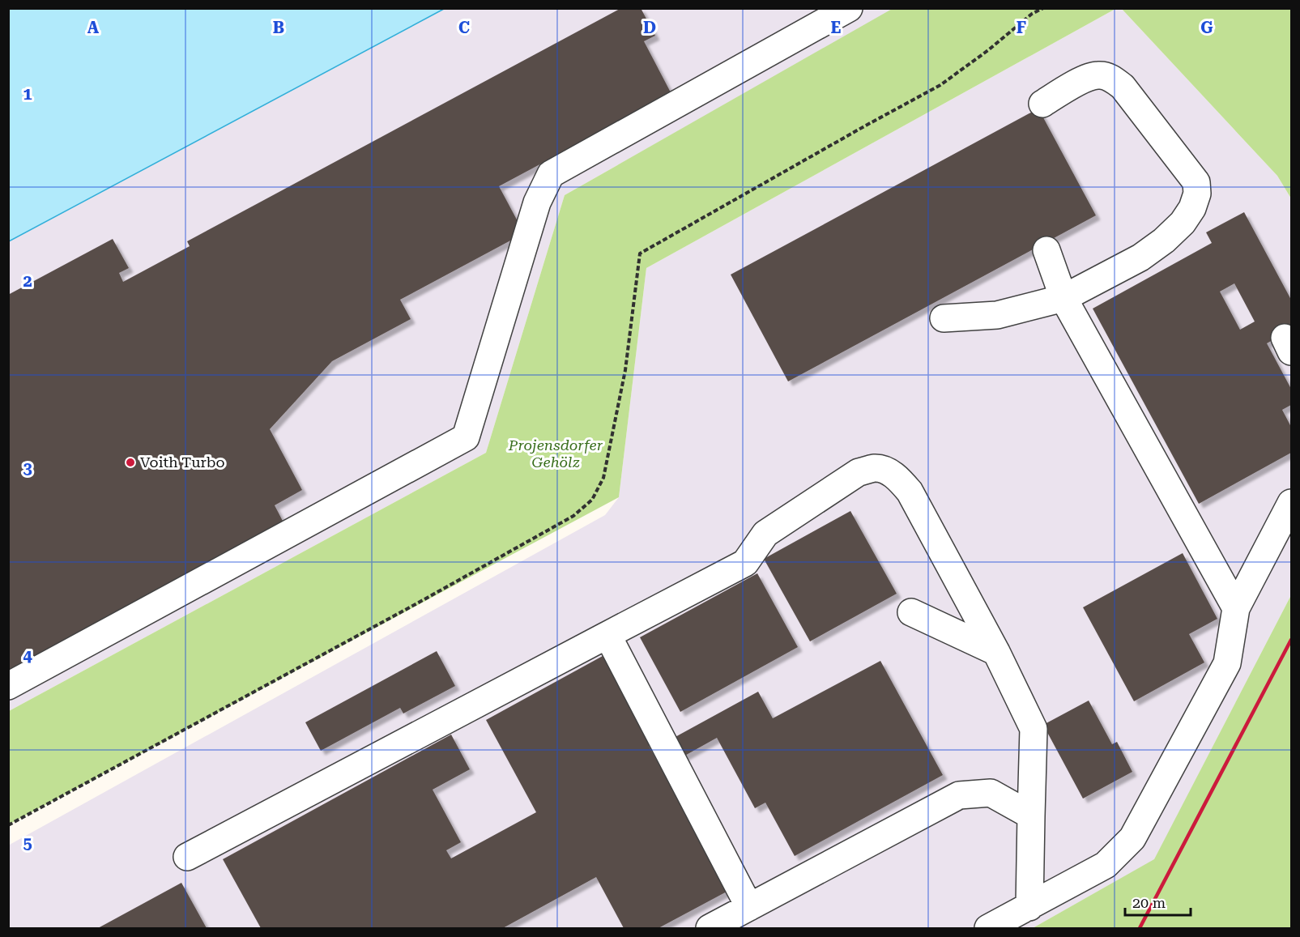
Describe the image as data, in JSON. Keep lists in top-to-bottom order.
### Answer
{
  "parks": ["Projensdorfer Gehölz"],
  "places": ["Voith Turbo"],
  "scale_bar": "20 m",
  "grid": {
    "columns": [
      "A",
      "B",
      "C",
      "D",
      "E",
      "F",
      "G"
    ],
    "rows": [
      "1",
      "2",
      "3",
      "4",
      "5"
    ]
  }
}
